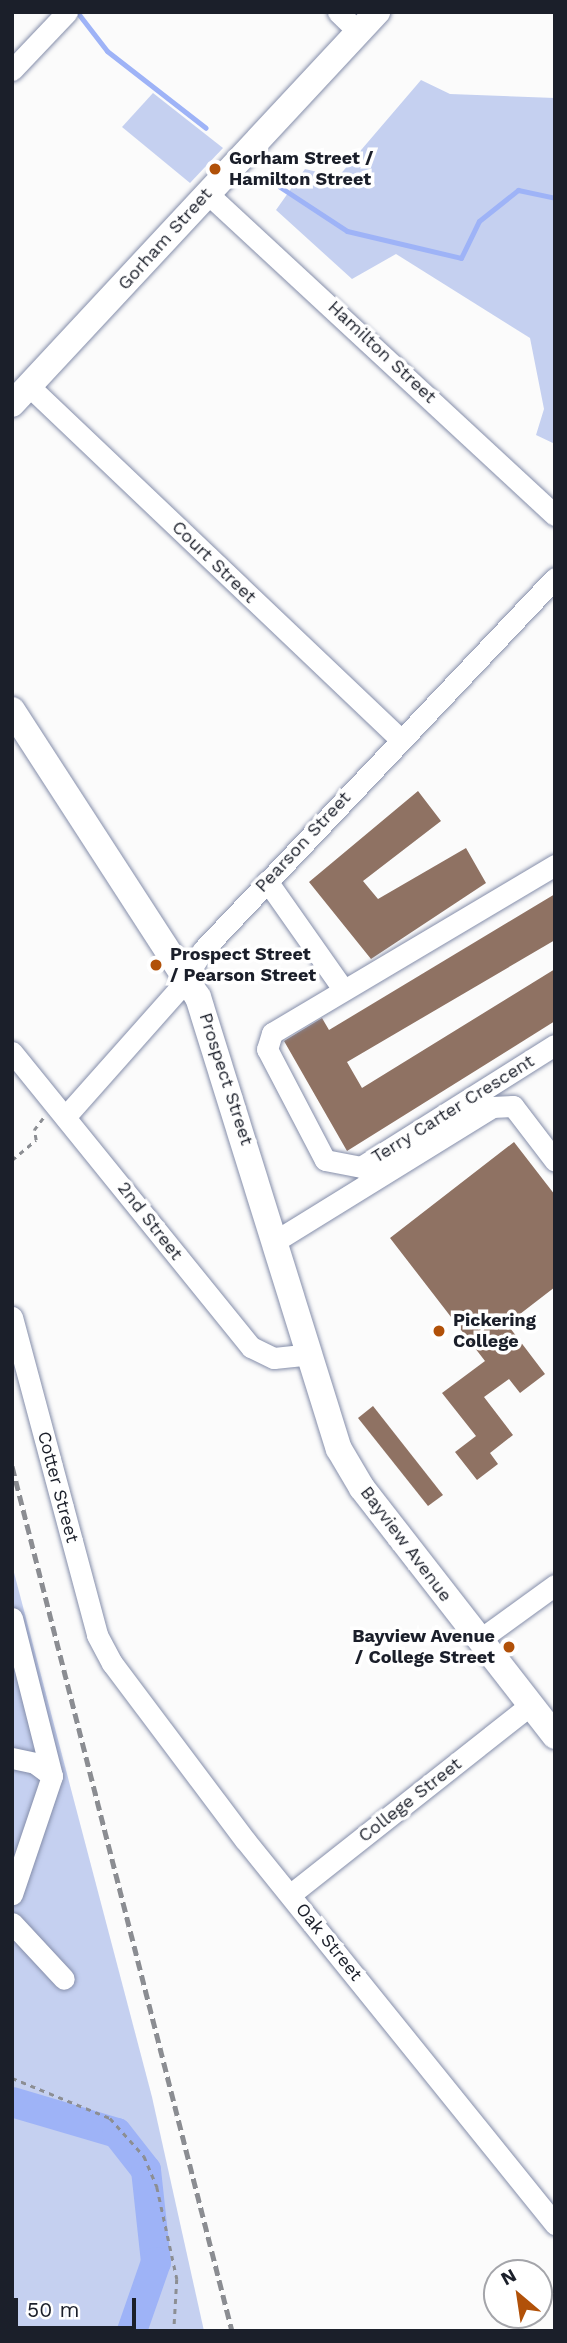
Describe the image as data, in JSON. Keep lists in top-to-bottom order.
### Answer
{
  "streets": {
    "main road": ["Gorham Street", "Prospect Street", "Bayview Avenue"],
    "street": [
      "Hamilton Street",
      "Court Street",
      "Pearson Street",
      "Terry Carter Crescent",
      "2nd Street",
      "Cotter Street",
      "College Street",
      "Oak Street"
    ]
  },
  "crossings": [
    ["Gorham Street", "Hamilton Street"],
    ["Gorham Street", "Court Street"],
    ["Court Street", "Pearson Street"],
    ["Pearson Street", "Prospect Street"],
    ["Pearson Street", "2nd Street"],
    ["Prospect Street", "2nd Street"],
    ["Prospect Street", "Bayview Avenue"],
    ["Cotter Street", "Oak Street"],
    ["Bayview Avenue", "College Street"],
    ["College Street", "Oak Street"]
  ],
  "places": [
    "Gorham Street / Hamilton Street",
    "Prospect Street / Pearson Street",
    "Pickering College",
    "Bayview Avenue / College Street"
  ],
  "scale_bar": "50 m",
  "north": "top left"
}
